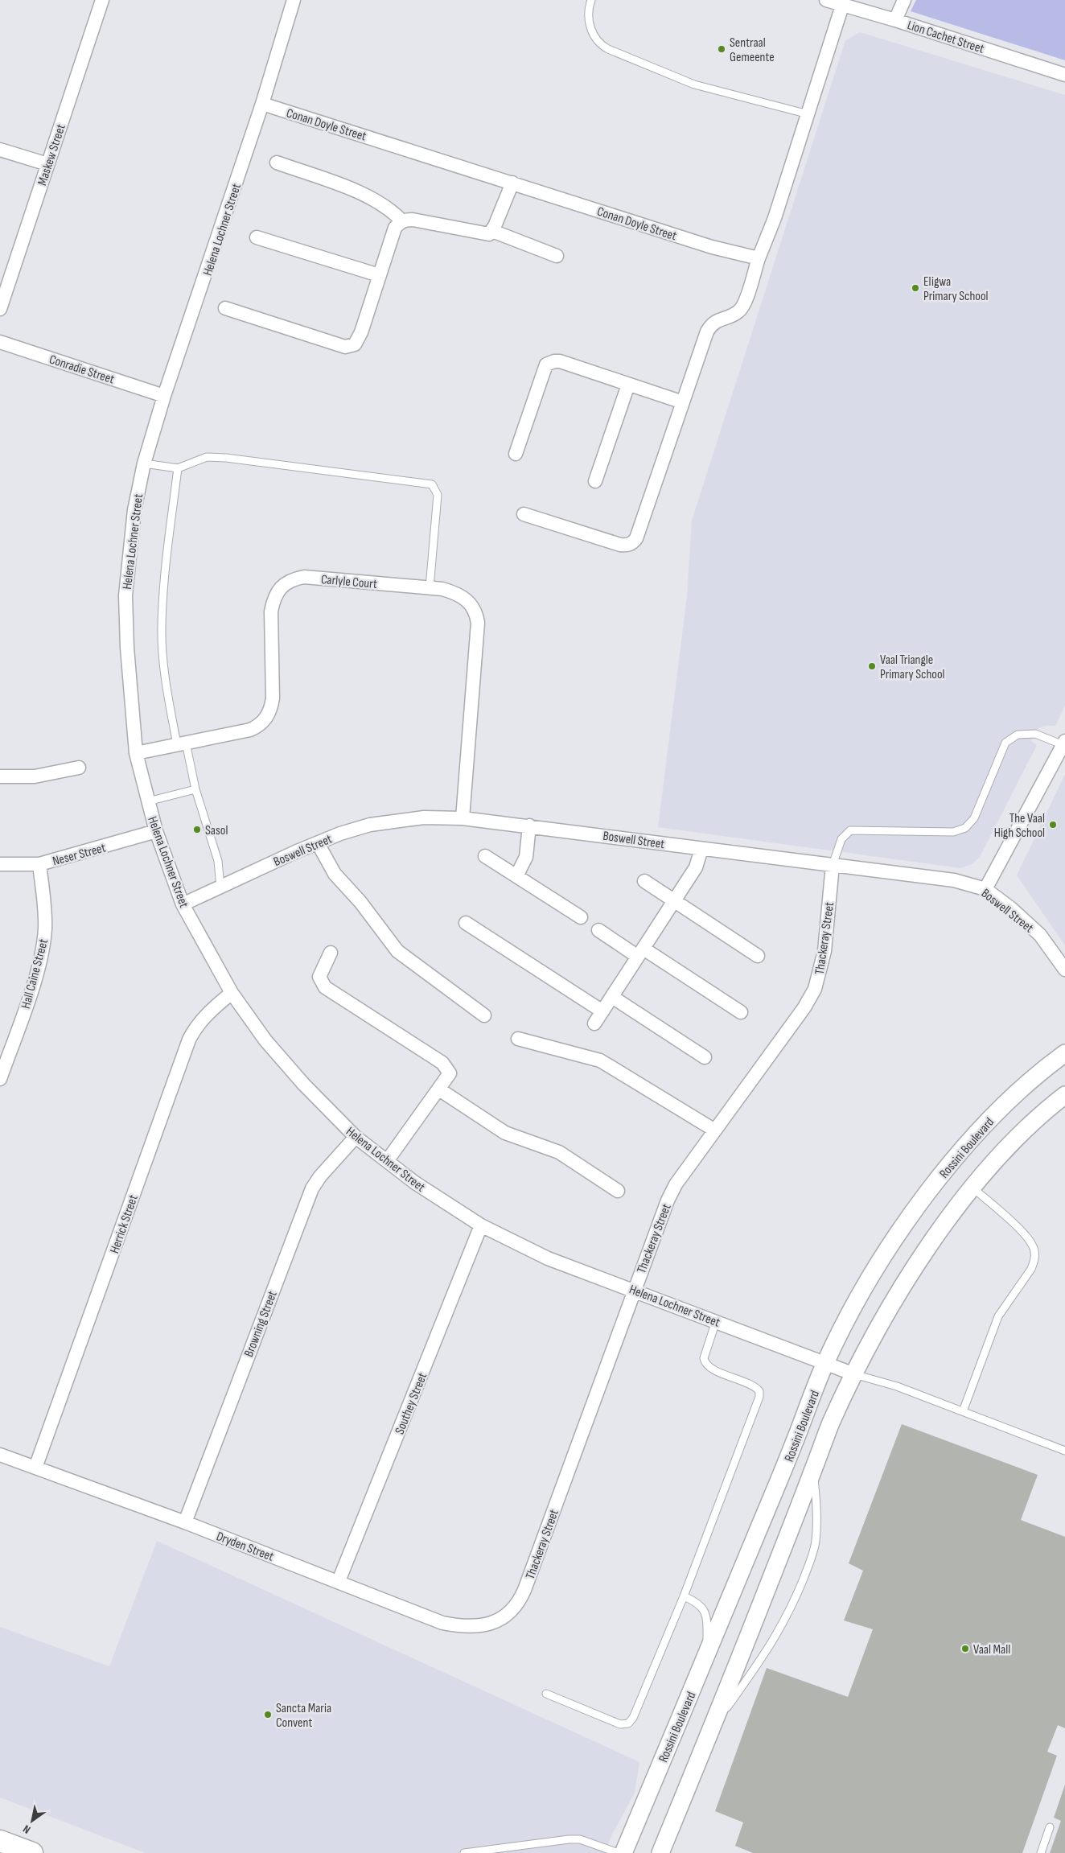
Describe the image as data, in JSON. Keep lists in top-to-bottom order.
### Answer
{
  "streets": {
    "street": [
      "Lion Cachet Street",
      "Conan Doyle Street",
      "Maskew Street",
      "Helena Lochner Street",
      "Conradie Street",
      "Carlyle Court",
      "Boswell Street",
      "Neser Street",
      "Thackeray Street",
      "Hall Caine Street",
      "Rossini Boulevard",
      "Herrick Street",
      "Browning Street",
      "Southey Street",
      "Dryden Street"
    ]
  },
  "crossings": [
    ["Conan Doyle Street", "Helena Lochner Street"],
    ["Helena Lochner Street", "Conradie Street"],
    ["Helena Lochner Street", "Carlyle Court"],
    ["Helena Lochner Street", "Boswell Street"],
    ["Helena Lochner Street", "Neser Street"],
    ["Helena Lochner Street", "Thackeray Street"],
    ["Helena Lochner Street", "Rossini Boulevard"],
    ["Helena Lochner Street", "Herrick Street"],
    ["Helena Lochner Street", "Browning Street"],
    ["Helena Lochner Street", "Southey Street"],
    ["Carlyle Court", "Boswell Street"],
    ["Boswell Street", "Thackeray Street"],
    ["Neser Street", "Hall Caine Street"],
    ["Thackeray Street", "Dryden Street"],
    ["Herrick Street", "Dryden Street"],
    ["Browning Street", "Dryden Street"],
    ["Southey Street", "Dryden Street"]
  ],
  "places": [
    "Sentraal Gemeente",
    "Eligwa Primary School",
    "Vaal Triangle Primary School",
    "The Vaal High School",
    "Sasol",
    "Vaal Mall",
    "Sancta Maria Convent"
  ],
  "north": "bottom left"
}
